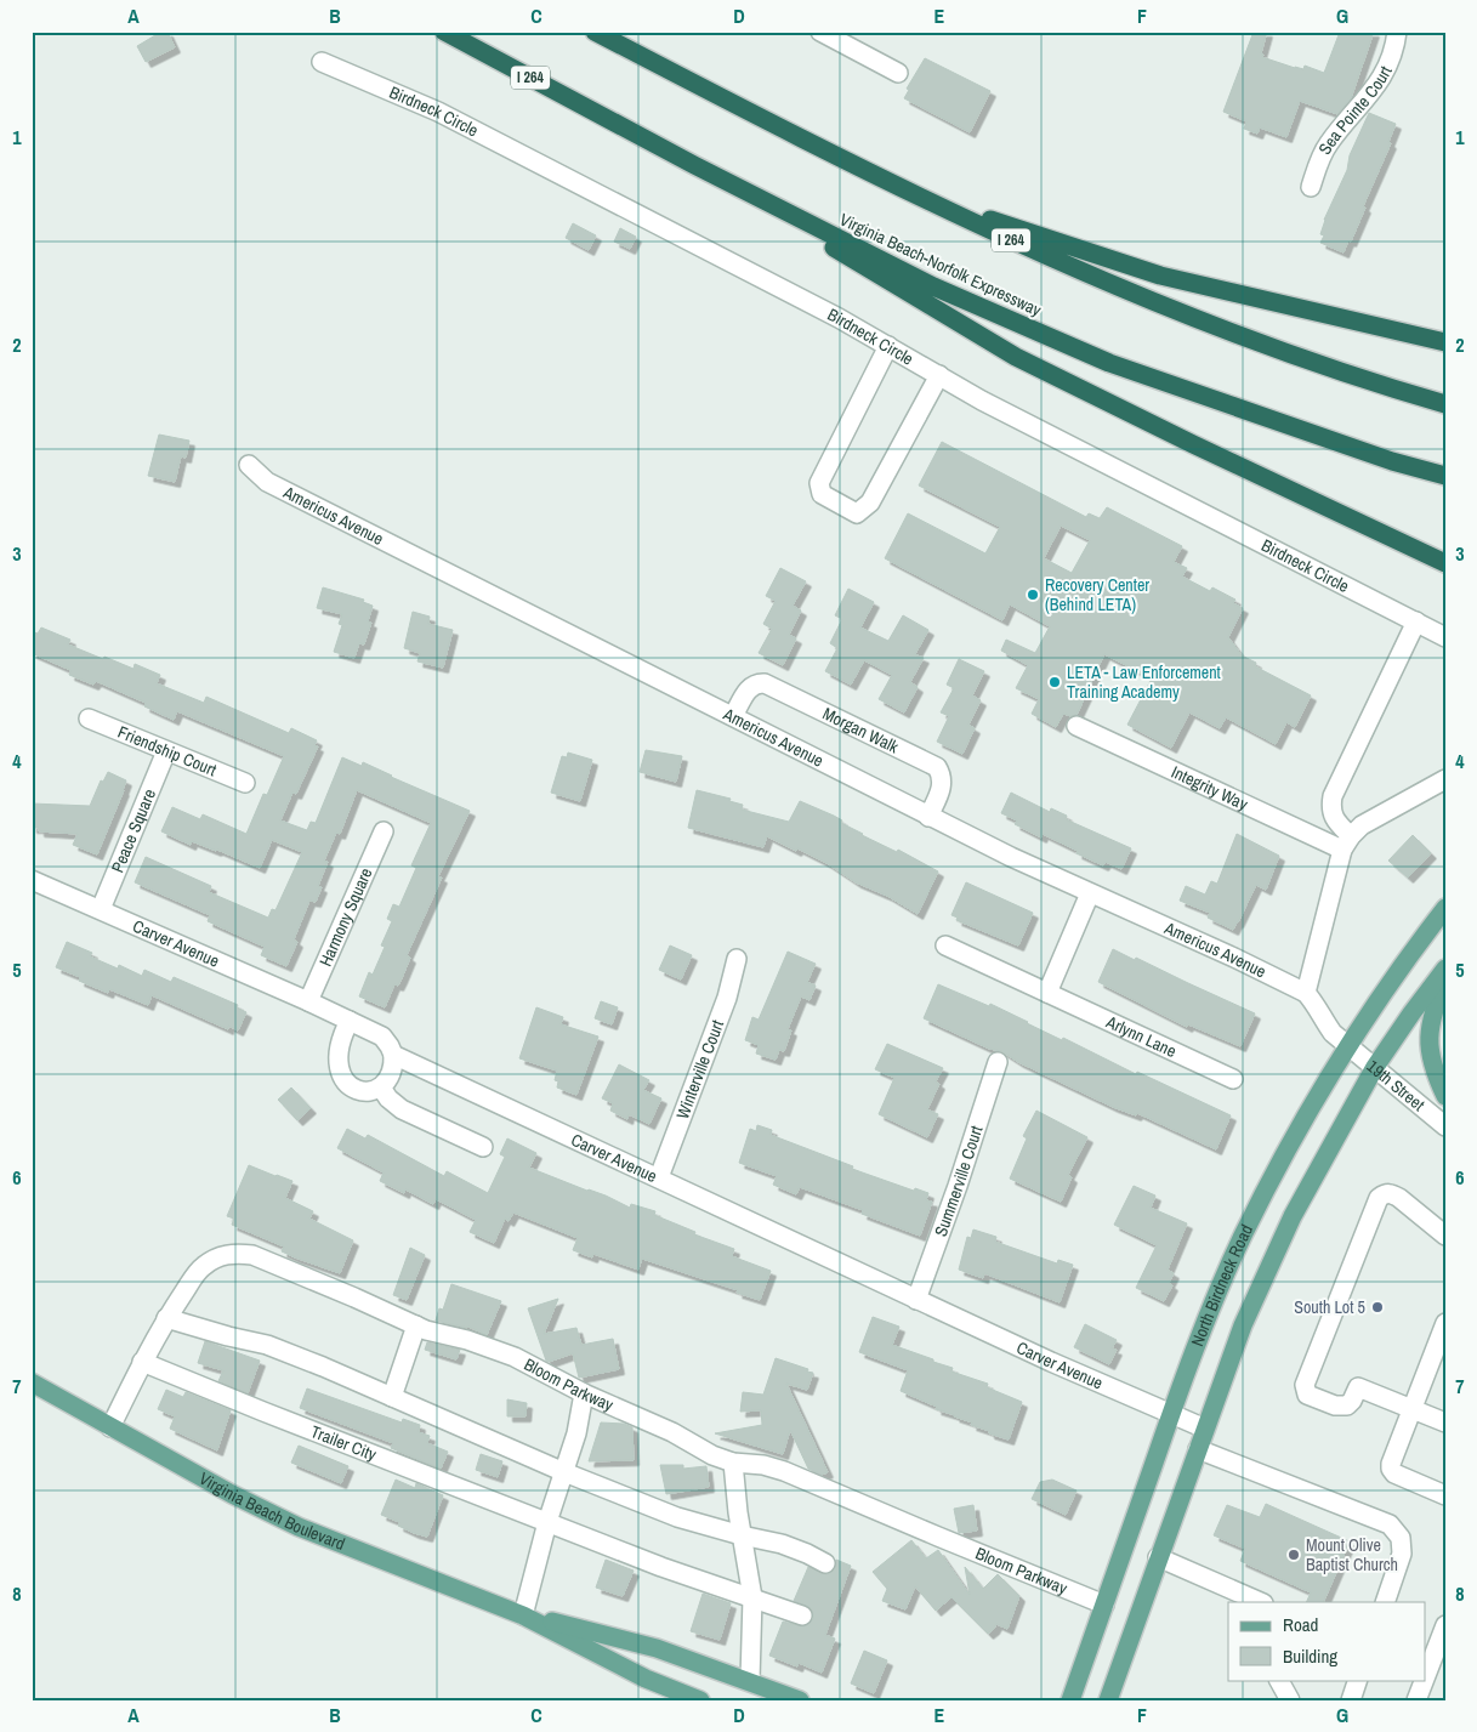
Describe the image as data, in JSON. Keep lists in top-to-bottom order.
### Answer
{
  "streets": {
    "highway": ["I 264", "Virginia Beach-Norfolk Expressway"],
    "main road": ["North Birdneck Road", "Virginia Beach Boulevard"],
    "street": [
      "Sea Pointe Court",
      "Birdneck Circle",
      "Americus Avenue",
      "Morgan Walk",
      "Friendship Court",
      "Integrity Way",
      "Peace Square",
      "Harmony Square",
      "Carver Avenue",
      "Arlynn Lane",
      "Winterville Court",
      "19th Street",
      "Summerville Court",
      "Bloom Parkway",
      "Trailer City"
    ]
  },
  "crossings": [
    ["Americus Avenue", "Morgan Walk"],
    ["Friendship Court", "Peace Square"],
    ["Peace Square", "Carver Avenue"],
    ["Harmony Square", "Carver Avenue"],
    ["Carver Avenue", "Winterville Court"],
    ["Carver Avenue", "Summerville Court"],
    ["Carver Avenue", "North Birdneck Road"],
    ["19th Street", "North Birdneck Road"],
    ["North Birdneck Road", "Bloom Parkway"],
    ["Bloom Parkway", "Trailer City"],
    ["Bloom Parkway", "Virginia Beach Boulevard"]
  ],
  "places": [
    "Recovery Center (Behind LETA)",
    "LETA - Law Enforcement Training Academy",
    "South Lot 5",
    "Mount Olive Baptist Church"
  ],
  "legend": ["Road", "Building"],
  "grid": {
    "columns": [
      "A",
      "B",
      "C",
      "D",
      "E",
      "F",
      "G"
    ],
    "rows": [
      "1",
      "2",
      "3",
      "4",
      "5",
      "6",
      "7",
      "8"
    ]
  }
}
